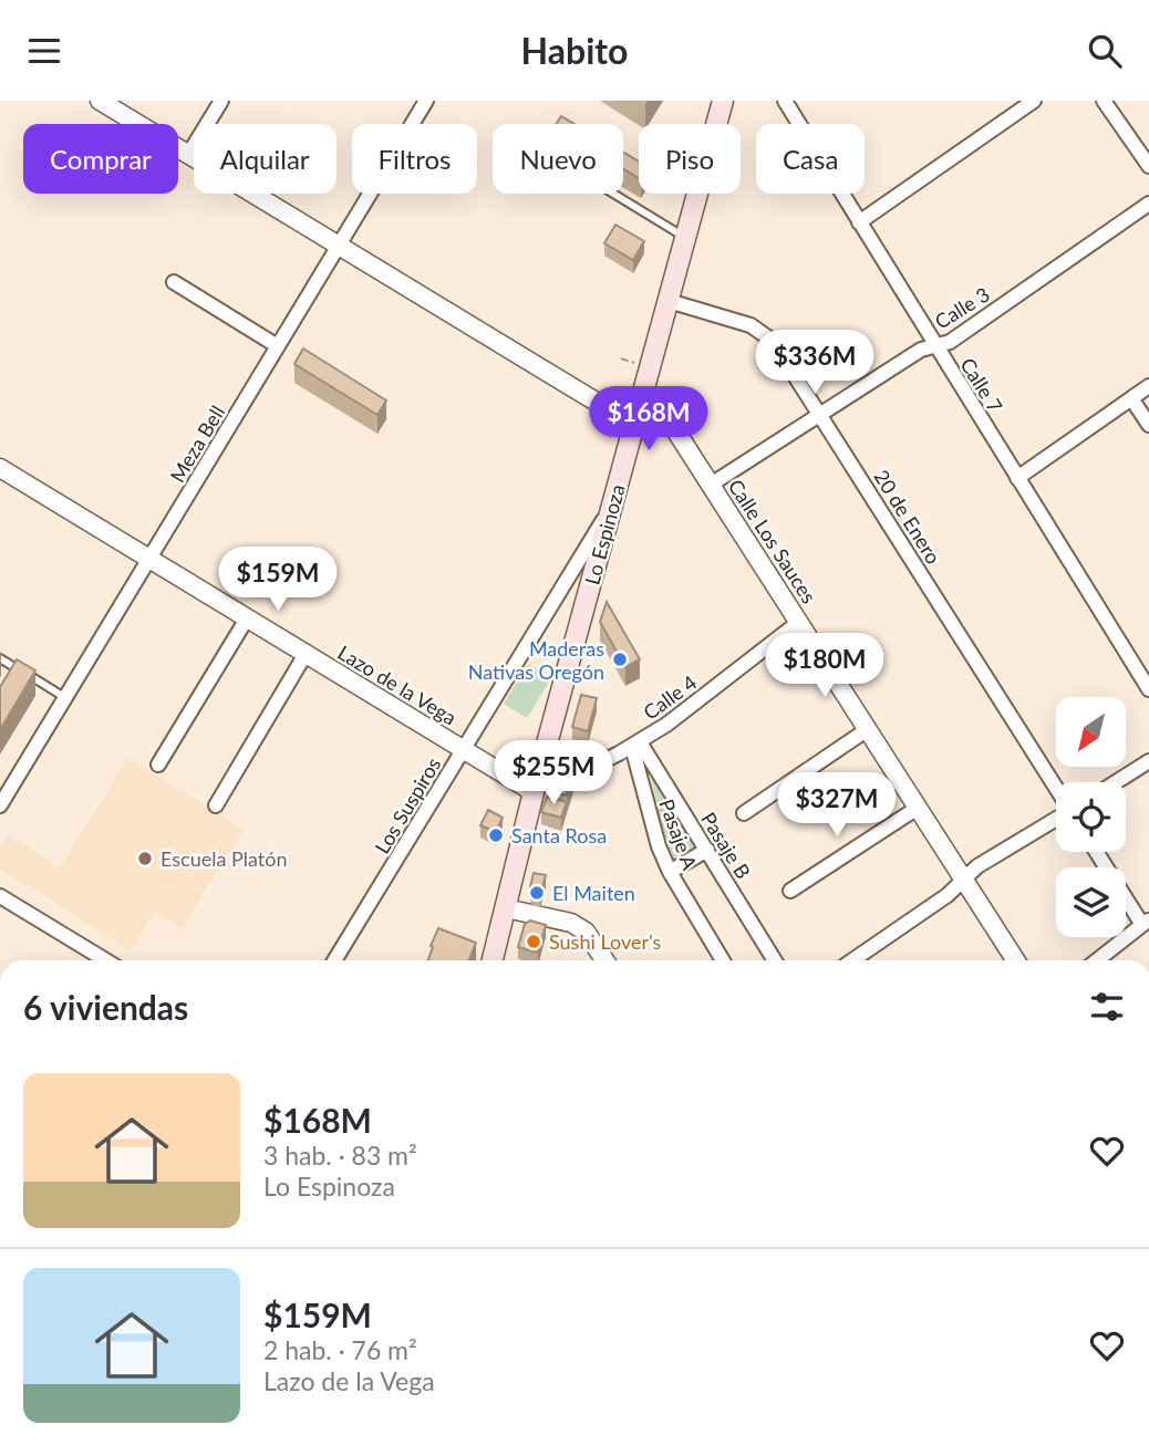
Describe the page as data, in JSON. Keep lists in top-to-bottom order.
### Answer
{
  "streets": {
    "main road": ["Lo Espinoza"],
    "street": [
      "Calle 3",
      "Calle 7",
      "Meza Bell",
      "20 de Enero",
      "Calle Los Sauces",
      "Lazo de la Vega",
      "Calle 4",
      "Los Suspiros",
      "Pasaje A",
      "Pasaje B"
    ]
  },
  "crossings": [
    ["Calle 3", "Calle 7"],
    ["Calle 3", "20 de Enero"],
    ["Calle 3", "Calle Los Sauces"],
    ["Meza Bell", "Calle Los Sauces"],
    ["Meza Bell", "Lazo de la Vega"],
    ["20 de Enero", "Lo Espinoza"],
    ["Lo Espinoza", "Calle Los Sauces"],
    ["Lo Espinoza", "Lazo de la Vega"],
    ["Lo Espinoza", "Calle 4"],
    ["Lo Espinoza", "Los Suspiros"],
    ["Calle Los Sauces", "Calle 4"],
    ["Lazo de la Vega", "Los Suspiros"],
    ["Calle 4", "Pasaje A"],
    ["Calle 4", "Pasaje B"],
    ["Pasaje A", "Pasaje B"]
  ],
  "places": [
    "Maderas Nativas Oregón",
    "Santa Rosa",
    "Escuela Platón",
    "El Maiten",
    "Sushi Lover's"
  ],
  "north": "bottom left",
  "page": {
    "header": "Habito",
    "chip": [
      "Comprar",
      "Alquilar",
      "Filtros",
      "Nuevo",
      "Piso",
      "Casa"
    ],
    "price": [
      "$336M",
      "$168M",
      "$159M",
      "$180M",
      "$255M",
      "$327M"
    ],
    "heading": "6 viviendas",
    "list": [
      {
        "name": "$168M",
        "note": "3 hab. · 83 m² · Lo Espinoza"
      },
      {
        "name": "$159M",
        "note": "2 hab. · 76 m² · Lazo de la Vega"
      }
    ]
  }
}
